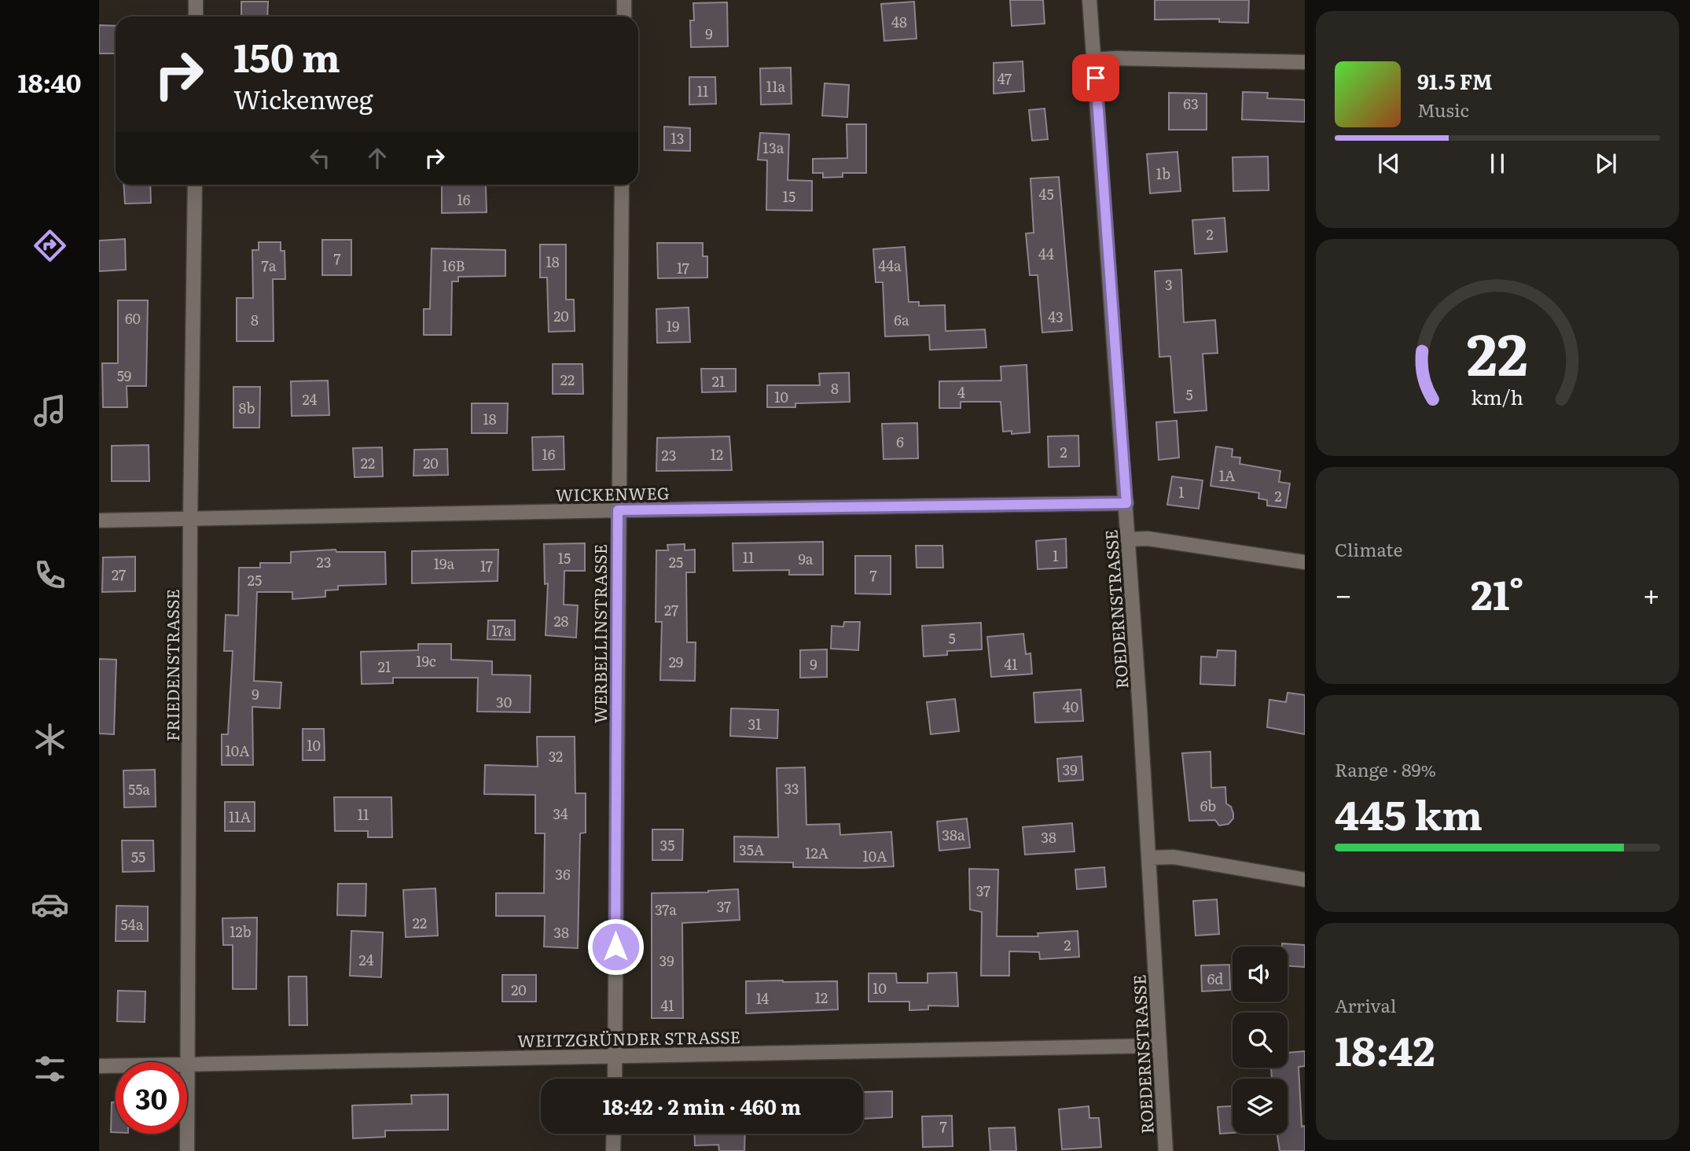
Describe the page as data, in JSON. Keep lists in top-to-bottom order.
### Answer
{
  "streets": {
    "street": [
      "WICKENWEG",
      "ROEDERNSTRASSE",
      "WERBELLINSTRASSE",
      "FRIEDENSTRASSE",
      "WEITZGRÜNDER STRASSE"
    ]
  },
  "crossings": [
    ["WICKENWEG", "ROEDERNSTRASSE"],
    ["WICKENWEG", "WERBELLINSTRASSE"],
    ["WICKENWEG", "FRIEDENSTRASSE"],
    ["ROEDERNSTRASSE", "WEITZGRÜNDER STRASSE"],
    ["WERBELLINSTRASSE", "WEITZGRÜNDER STRASSE"],
    ["FRIEDENSTRASSE", "WEITZGRÜNDER STRASSE"]
  ],
  "house_numbers": [
    "48",
    "9",
    "47",
    "11a",
    "11",
    "63",
    "13",
    "13a",
    "1b",
    "45",
    "15",
    "16",
    "2",
    "44",
    "7",
    "18",
    "7a",
    "16B",
    "44a",
    "17",
    "3",
    "20",
    "43",
    "60",
    "8",
    "6a",
    "19",
    "59",
    "22",
    "21",
    "8",
    "4",
    "5",
    "10",
    "24",
    "8b",
    "18",
    "6",
    "2",
    "16",
    "12",
    "23",
    "22",
    "20",
    "1A",
    "1",
    "2",
    "1",
    "11",
    "15",
    "9a",
    "23",
    "25",
    "19a",
    "17",
    "27",
    "7",
    "25",
    "27",
    "28",
    "17a",
    "5",
    "19c",
    "29",
    "9",
    "41",
    "21",
    "9",
    "30",
    "40",
    "31",
    "10",
    "10A",
    "32",
    "39",
    "33",
    "55a",
    "6b",
    "34",
    "11",
    "11A",
    "38a",
    "38",
    "35",
    "35A",
    "12A",
    "10A",
    "55",
    "36",
    "37",
    "37",
    "37a",
    "22",
    "54a",
    "12b",
    "38",
    "2",
    "24",
    "39",
    "6d",
    "10",
    "20",
    "12",
    "14",
    "41",
    "7"
  ],
  "page": {
    "tabs": "18:40",
    "turn": ["150 m", "Wickenweg"],
    "song": ["91.5 FM", "Music"],
    "tile": [
      "Climate",
      ["Range · 89%", "445 km"],
      ["Arrival", "18:42"]
    ],
    "heat": ["−", "21°", "+"],
    "limit": "30",
    "trip": "18:42 · 2 min · 460 m",
    "gauge": ["22", "km/h"]
  }
}
